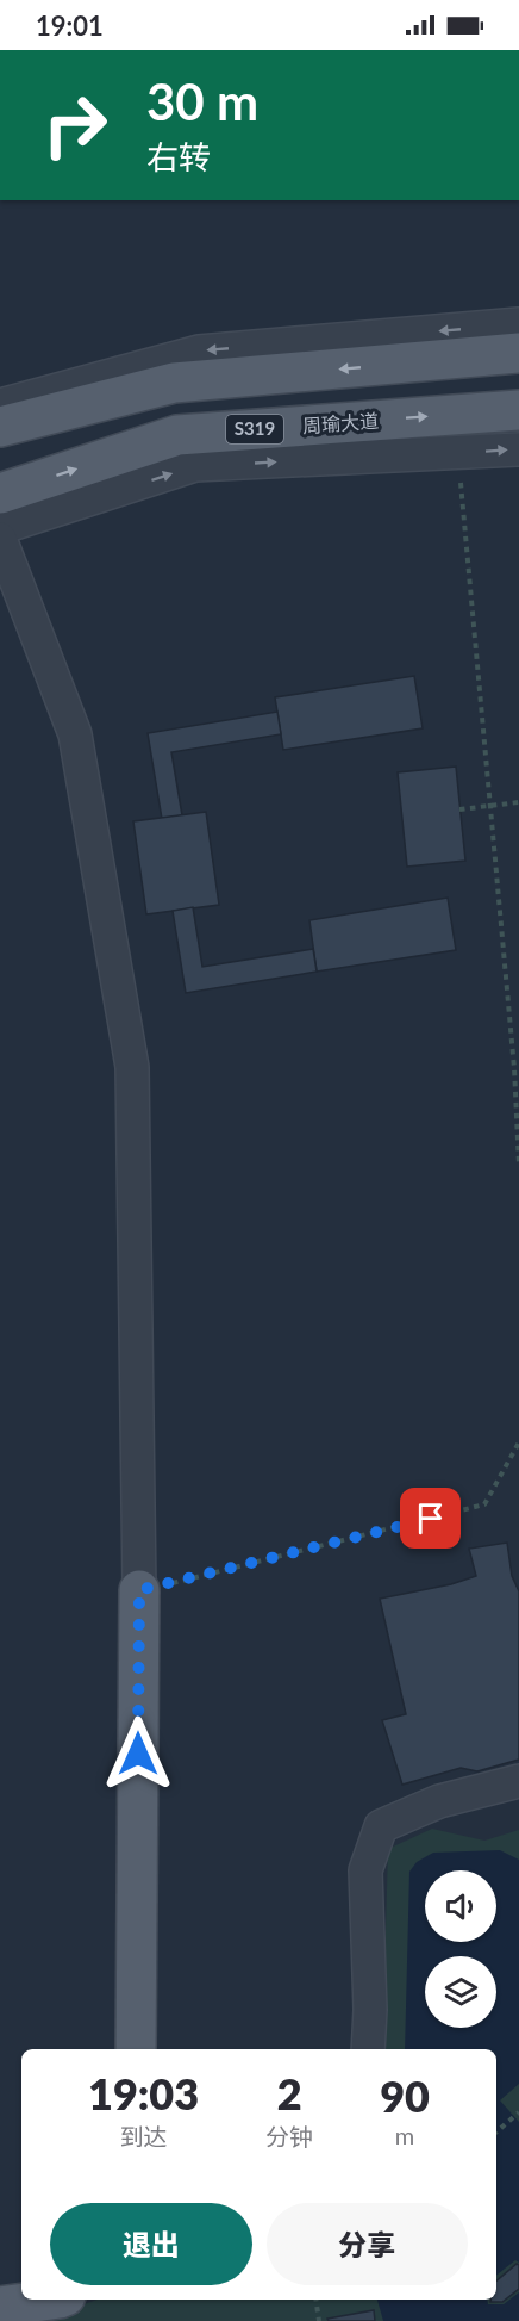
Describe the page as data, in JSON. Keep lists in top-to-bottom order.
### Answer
{
  "streets": {
    "main road": ["周瑜大道", "S319"]
  },
  "page": {
    "status": "19:01",
    "turn": ["30 m", "右转"],
    "eta": [
      "19:03",
      "到达",
      "2",
      "分钟",
      "90",
      "m"
    ],
    "buttons": ["退出", "分享"]
  }
}
